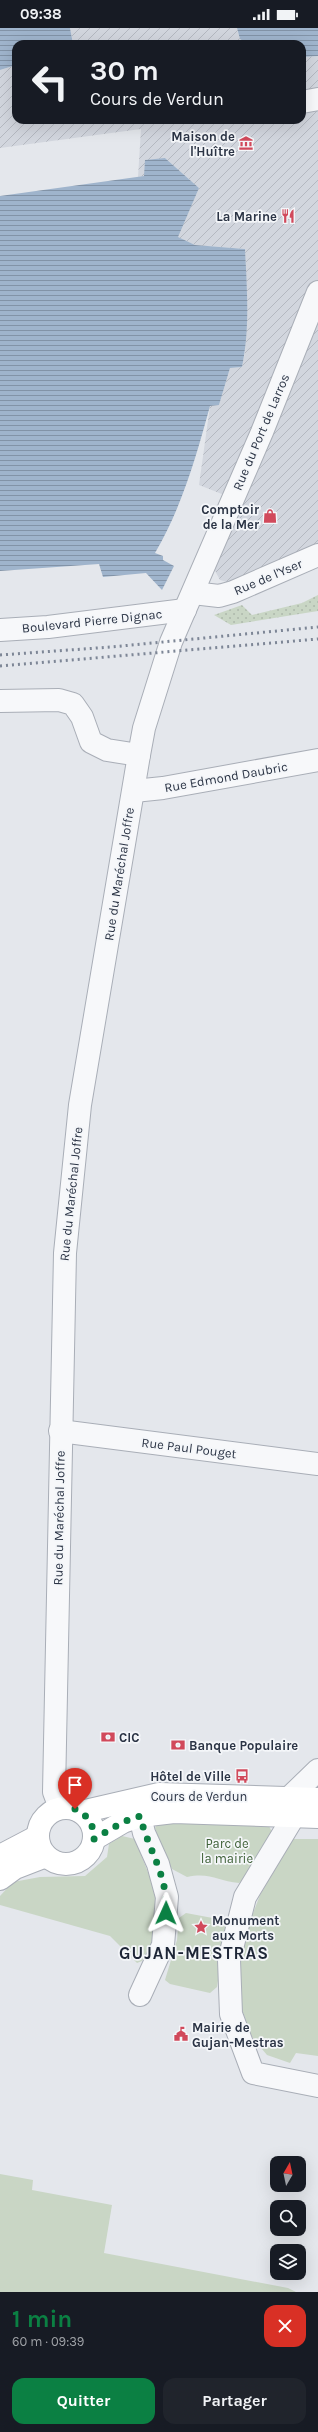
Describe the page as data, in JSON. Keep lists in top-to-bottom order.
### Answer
{
  "streets": {
    "main road": ["Cours de Verdun"],
    "street": [
      "Rue du Port de Larros",
      "Rue de l'Yser",
      "Boulevard Pierre Dignac",
      "Rue Edmond Daubric",
      "Rue du Maréchal Joffre",
      "Rue Paul Pouget"
    ]
  },
  "crossings": [
    ["Rue du Port de Larros", "Rue de l'Yser"],
    ["Rue du Port de Larros", "Boulevard Pierre Dignac"],
    ["Rue du Port de Larros", "Rue du Maréchal Joffre"],
    ["Rue de l'Yser", "Boulevard Pierre Dignac"],
    ["Rue de l'Yser", "Rue du Maréchal Joffre"],
    ["Boulevard Pierre Dignac", "Rue du Maréchal Joffre"],
    ["Rue Edmond Daubric", "Rue du Maréchal Joffre"],
    ["Rue du Maréchal Joffre", "Rue Paul Pouget"],
    ["Rue du Maréchal Joffre", "Cours de Verdun"]
  ],
  "districts": ["GUJAN-MESTRAS"],
  "parks": ["Parc de la mairie"],
  "places": {
    "museum": ["Maison de l'Huître"],
    "restaurant": ["La Marine"],
    "shop": ["Comptoir de la Mer"],
    "bank": ["CIC", "Banque Populaire"],
    "bus stop": ["Hôtel de Ville"],
    "place": ["Monument aux Morts"],
    "public building": ["Mairie de Gujan-Mestras"]
  },
  "north": "top",
  "page": {
    "status": "09:38",
    "turn": ["30 m", "Cours de Verdun"],
    "heading": ["1 min", "60 m · 09:39"],
    "buttons": ["Quitter", "Partager"]
  }
}
